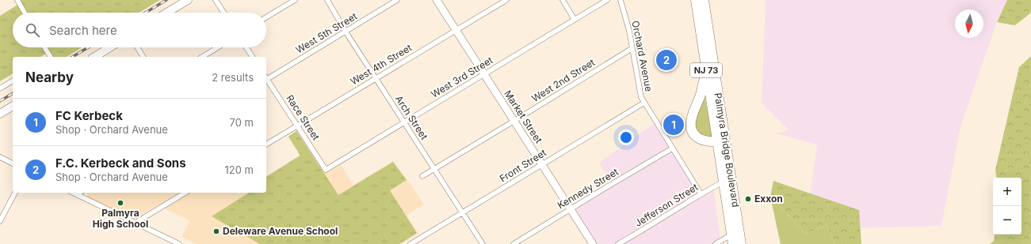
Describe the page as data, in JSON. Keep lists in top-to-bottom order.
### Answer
{
  "streets": {
    "highway": ["NJ 73", "Palmyra Bridge Boulevard"],
    "street": [
      "West 5th Street",
      "Orchard Avenue",
      "West 4th Street",
      "West 3rd Street",
      "West 2nd Street",
      "Market Street",
      "Race Street",
      "Arch Street",
      "Front Street",
      "Kennedy Street",
      "Jefferson Street"
    ]
  },
  "crossings": [
    ["West 5th Street", "Arch Street"],
    ["Orchard Avenue", "West 2nd Street"],
    ["Orchard Avenue", "Front Street"],
    ["Orchard Avenue", "Kennedy Street"],
    ["Orchard Avenue", "Jefferson Street"],
    ["West 4th Street", "Market Street"],
    ["West 4th Street", "Race Street"],
    ["West 4th Street", "Arch Street"],
    ["West 3rd Street", "Market Street"],
    ["West 3rd Street", "Race Street"],
    ["West 3rd Street", "Arch Street"],
    ["West 2nd Street", "Market Street"],
    ["West 2nd Street", "Arch Street"],
    ["Market Street", "Front Street"],
    ["Market Street", "Kennedy Street"],
    ["Arch Street", "Front Street"],
    ["Palmyra Bridge Boulevard", "Jefferson Street"]
  ],
  "places": ["Exxon", "Palmyra High School", "Deleware Avenue School"],
  "north": "bottom",
  "page": {
    "search": "Search here",
    "pins": ["2", "1"],
    "heading": ["Nearby", "2 results"],
    "list": [
      {
        "mark": "1",
        "name": "FC Kerbeck",
        "note": "Shop · Orchard Avenue",
        "value": "70 m"
      },
      {
        "mark": "2",
        "name": "F.C. Kerbeck and Sons",
        "note": "Shop · Orchard Avenue",
        "value": "120 m"
      }
    ],
    "map_buttons": ["+", "−"]
  }
}
